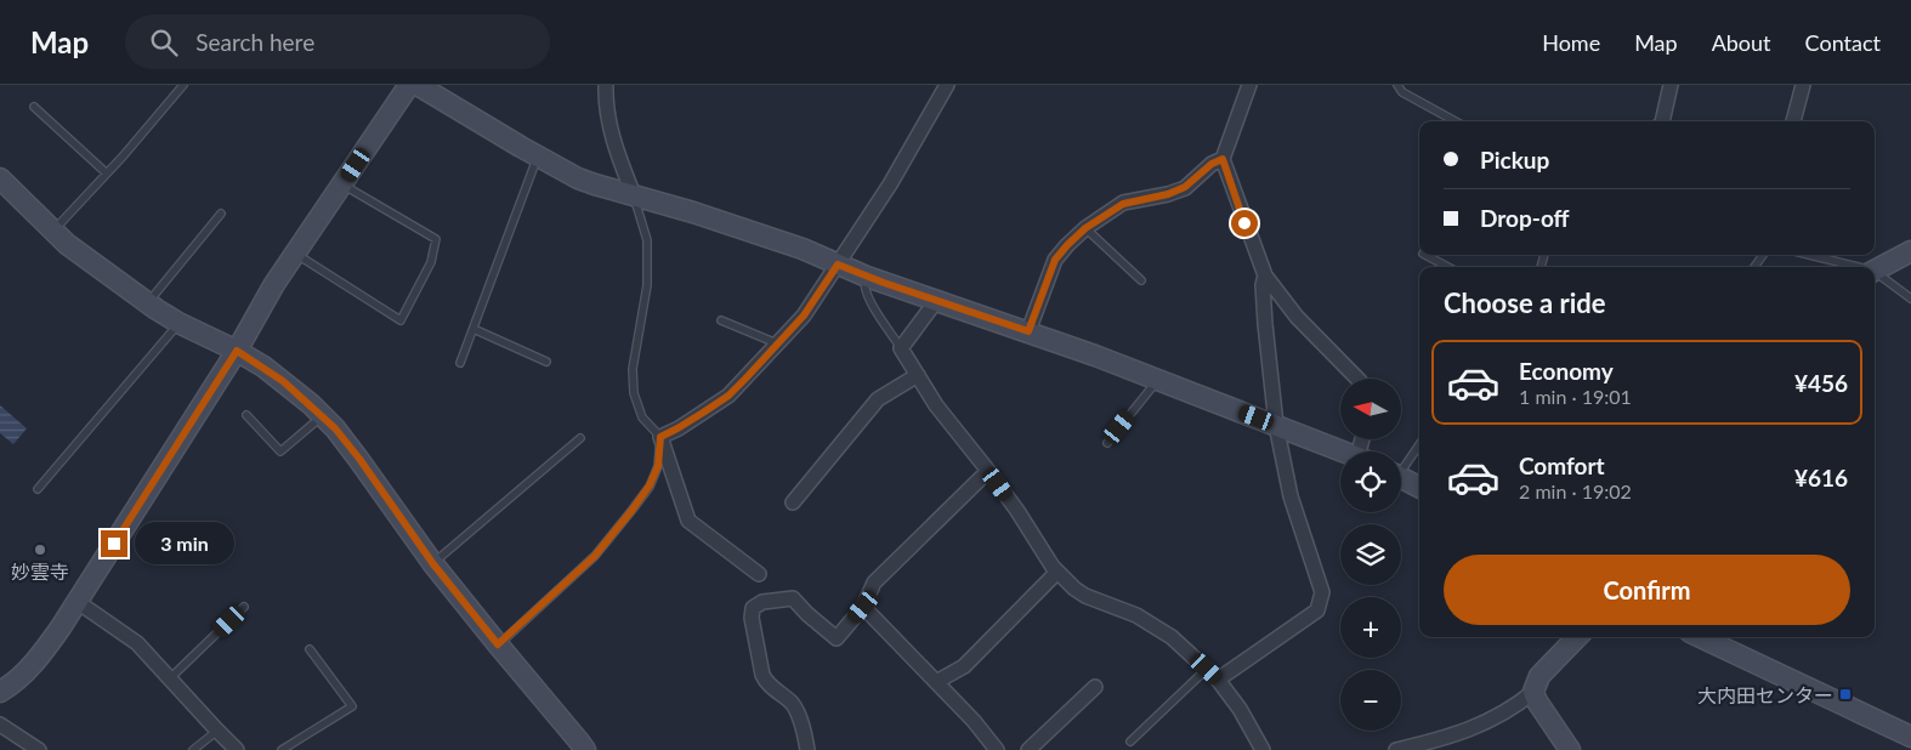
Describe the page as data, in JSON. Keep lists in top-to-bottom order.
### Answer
{
  "places": {
    "other": ["妙雲寺"],
    "transit": ["大内田センター"]
  },
  "north": "left",
  "page": {
    "header": "Map",
    "search": "Search here",
    "nav": [
      "Home",
      "Map",
      "About",
      "Contact"
    ],
    "banner": ["Pickup", "Drop-off"],
    "heading": "Choose a ride",
    "list": [
      {
        "name": "Economy",
        "note": "1 min · 19:01",
        "value": "¥456"
      },
      {
        "name": "Comfort",
        "note": "2 min · 19:02",
        "value": "¥616"
      }
    ],
    "map_buttons": ["+", "−"],
    "bubble": "3 min",
    "buttons": "Confirm"
  }
}
